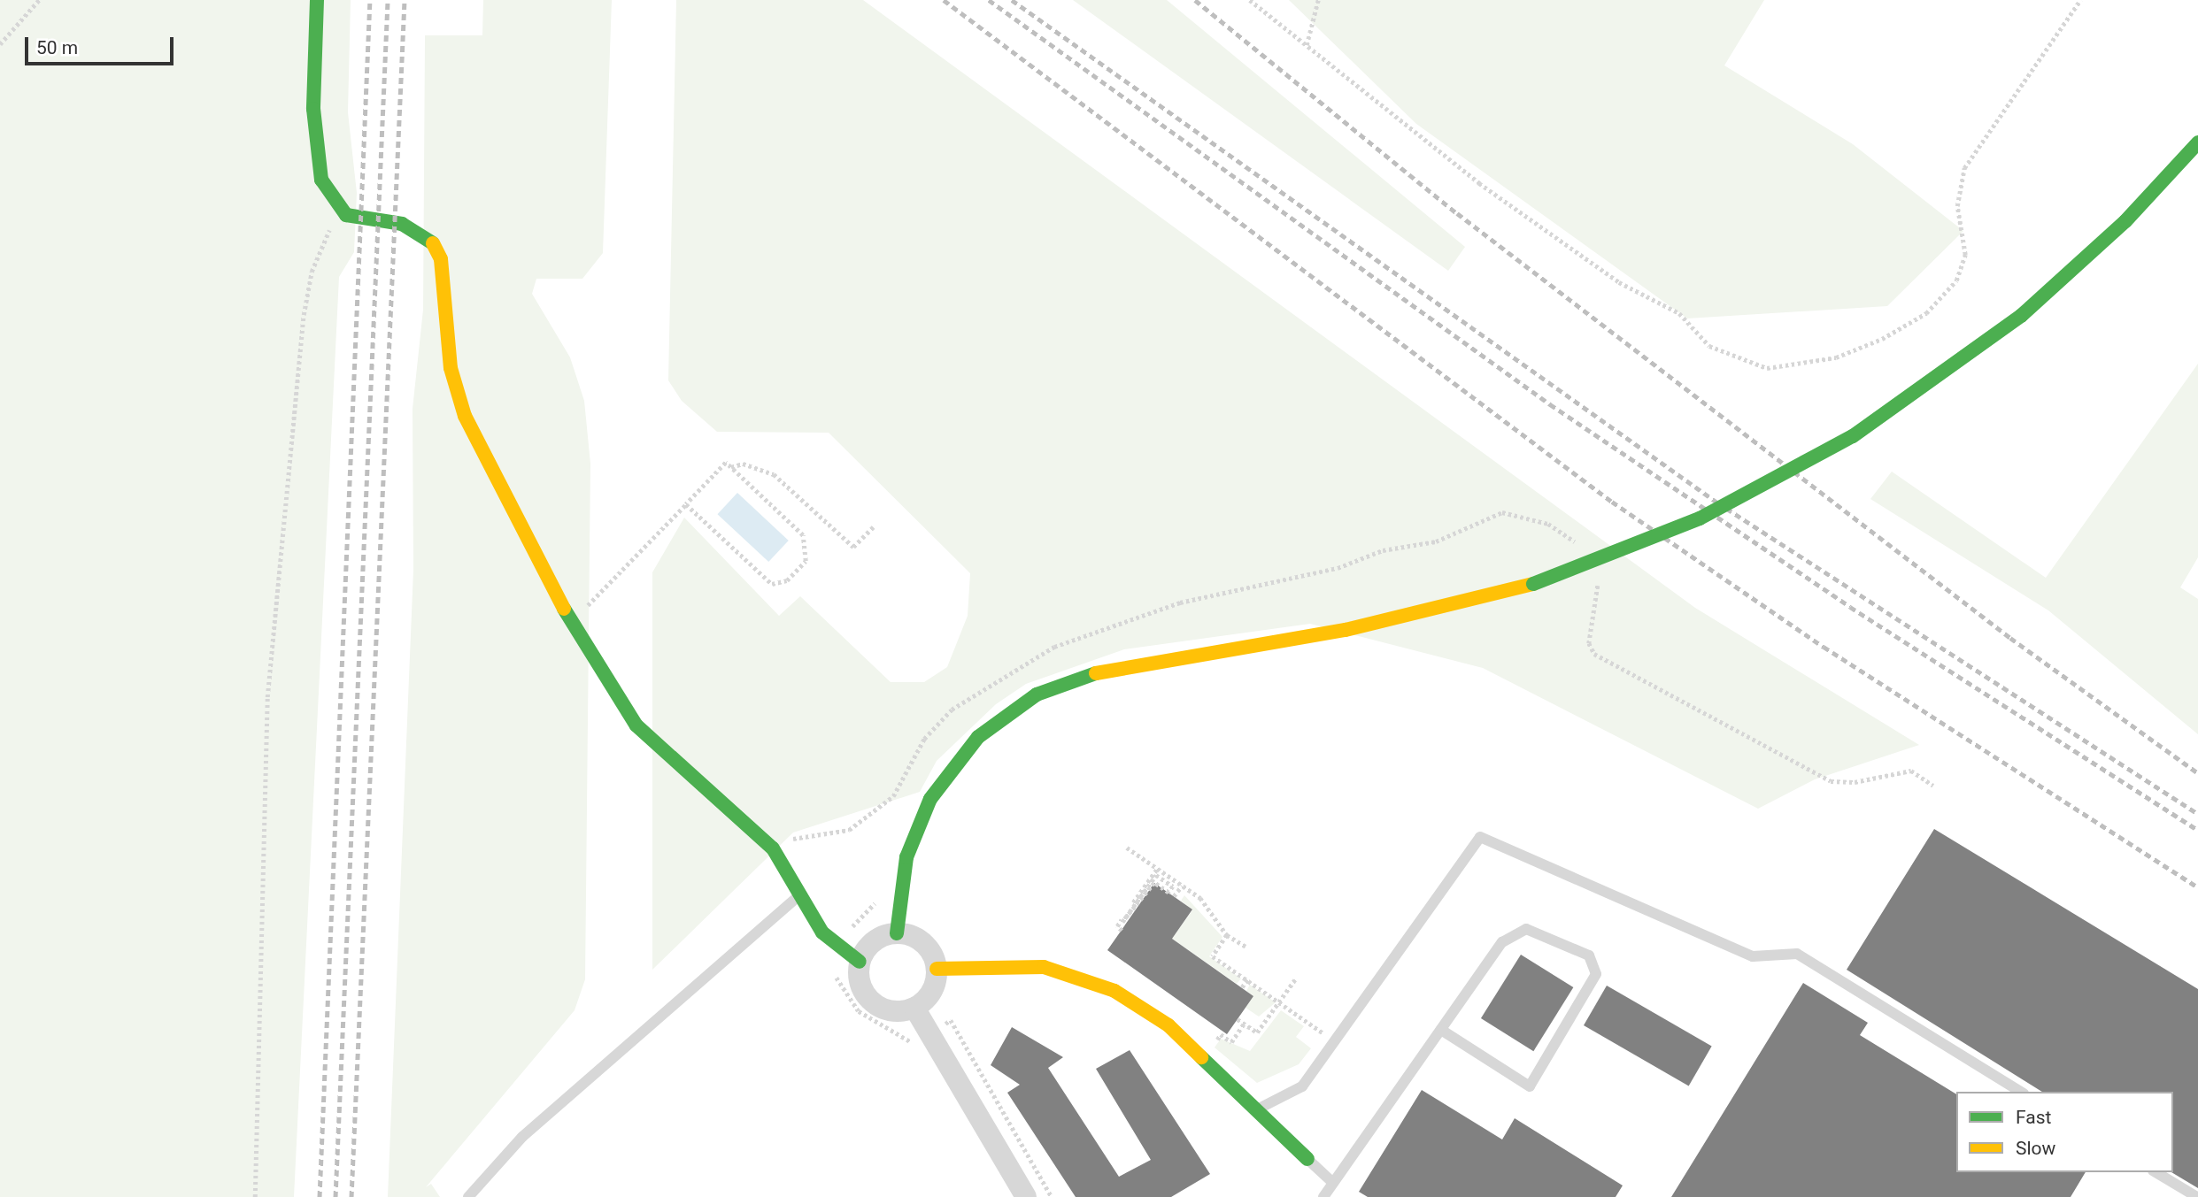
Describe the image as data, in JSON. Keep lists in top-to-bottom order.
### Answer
{
  "legend": ["Fast", "Slow"],
  "scale_bar": "50 m"
}
